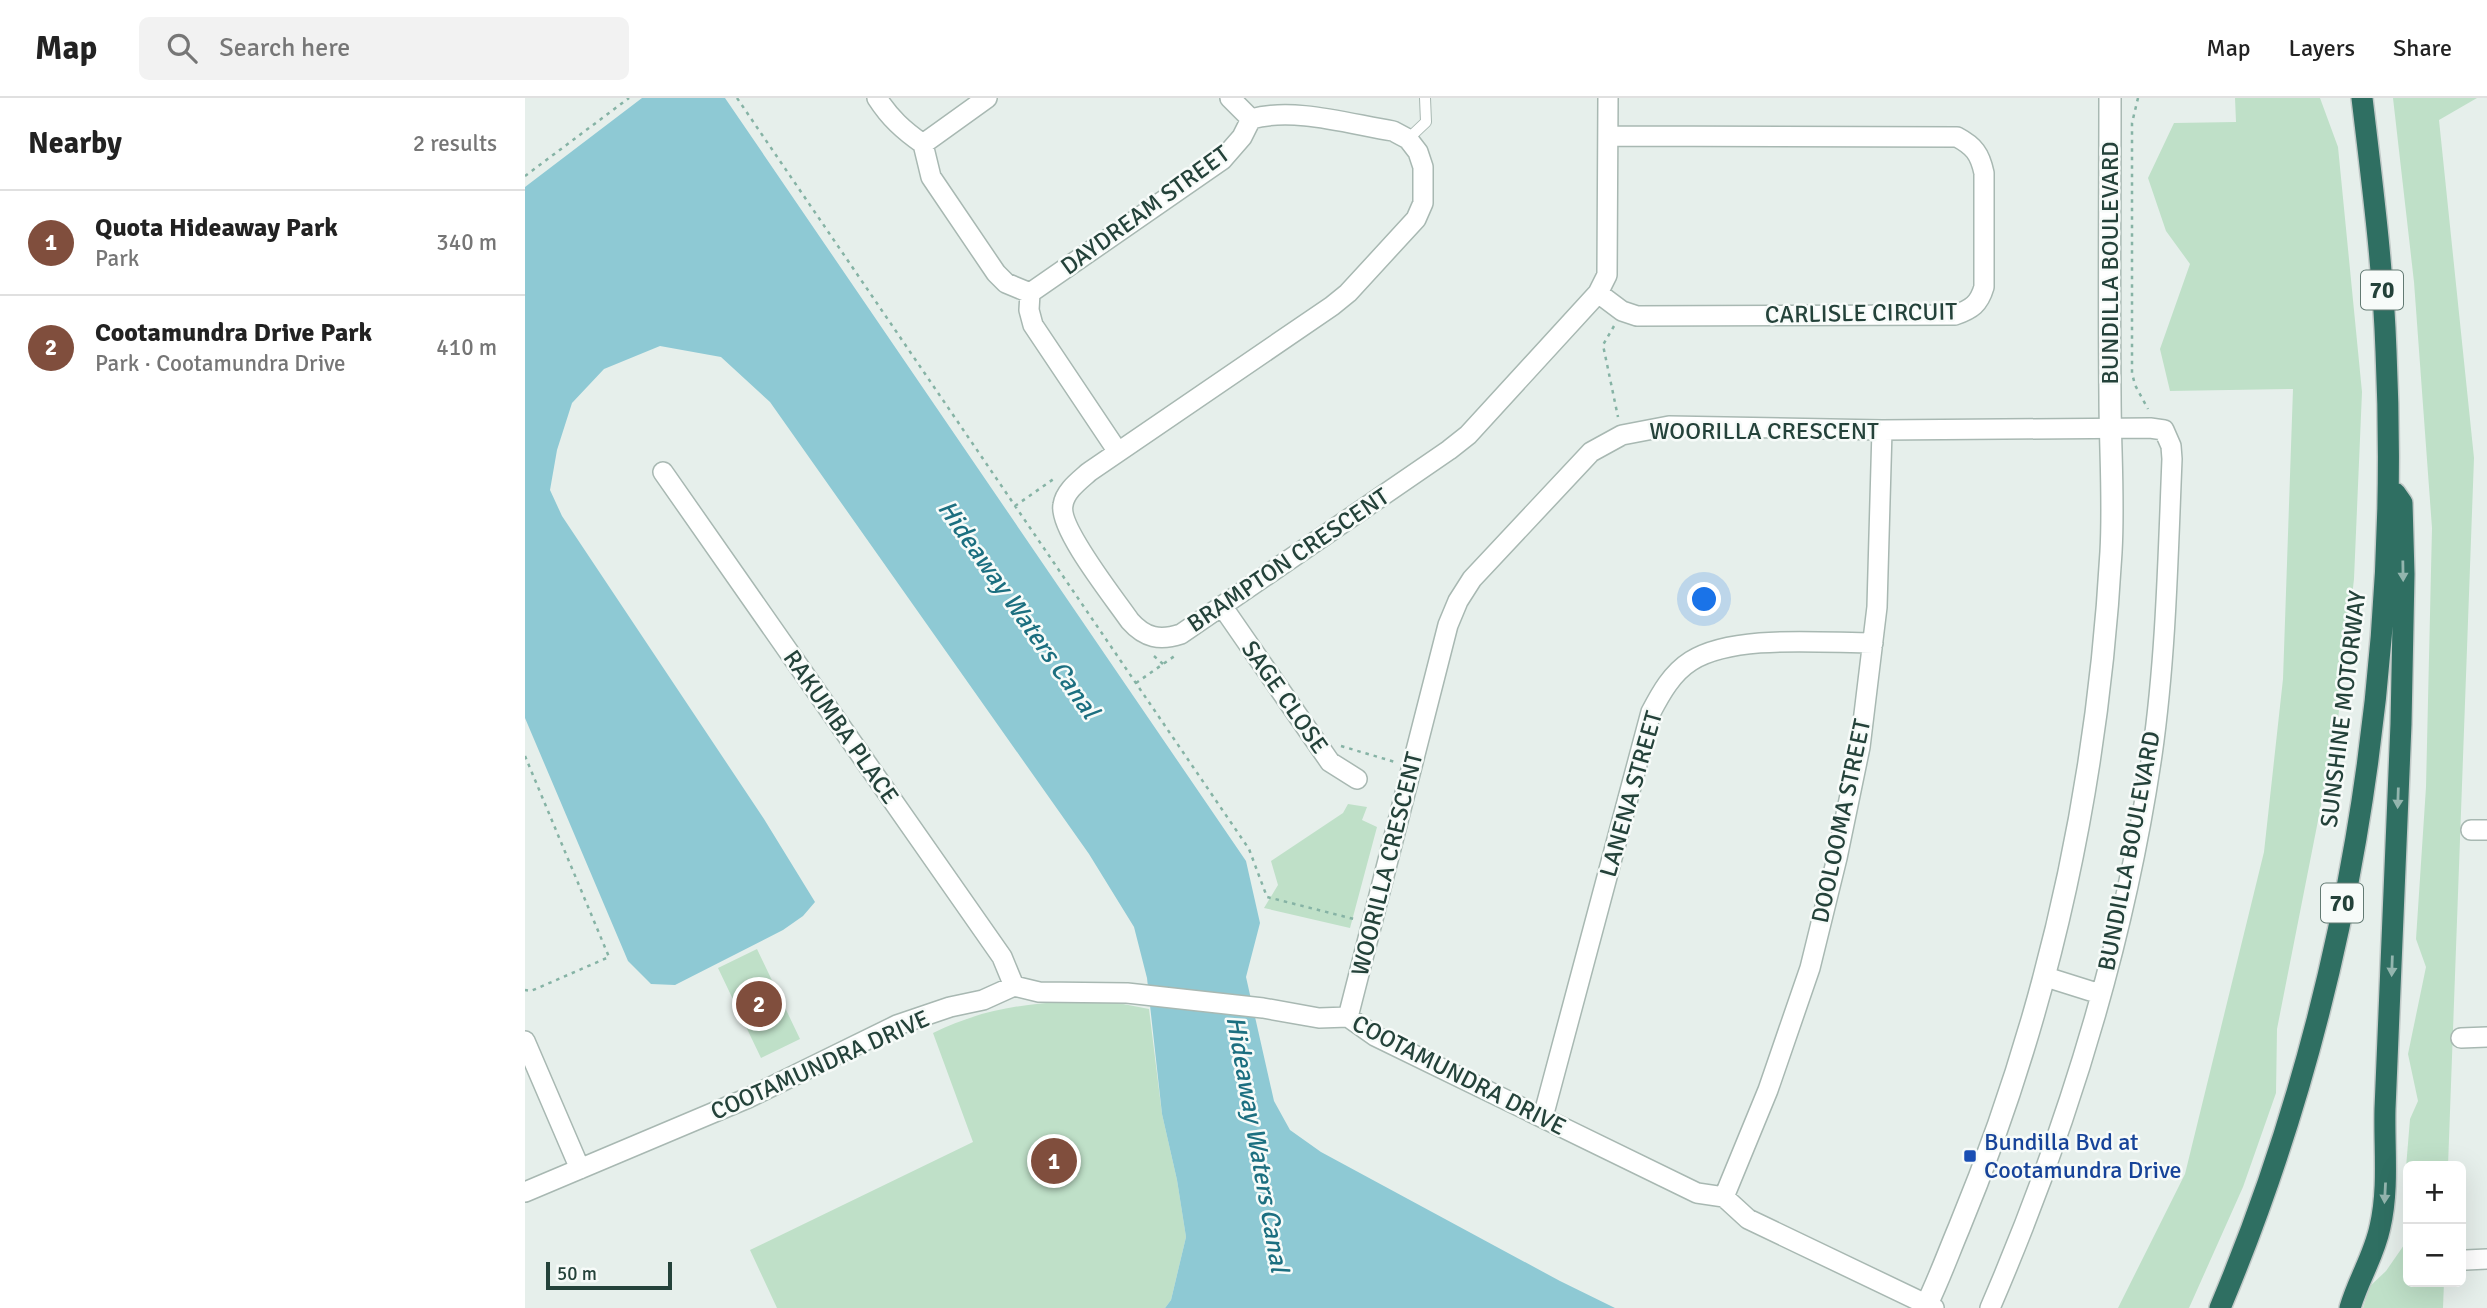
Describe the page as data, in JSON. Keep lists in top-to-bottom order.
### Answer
{
  "streets": {
    "highway": ["70", "SUNSHINE MOTORWAY"],
    "street": [
      "DAYDREAM STREET",
      "BUNDILLA BOULEVARD",
      "CARLISLE CIRCUIT",
      "WOORILLA CRESCENT",
      "BRAMPTON CRESCENT",
      "SAGE CLOSE",
      "RAKUMBA PLACE",
      "LANENA STREET",
      "DOOLOOMA STREET",
      "COOTAMUNDRA DRIVE"
    ]
  },
  "crossings": [
    ["BUNDILLA BOULEVARD", "WOORILLA CRESCENT"],
    ["BUNDILLA BOULEVARD", "COOTAMUNDRA DRIVE"],
    ["CARLISLE CIRCUIT", "BRAMPTON CRESCENT"],
    ["WOORILLA CRESCENT", "DOOLOOMA STREET"],
    ["WOORILLA CRESCENT", "COOTAMUNDRA DRIVE"],
    ["BRAMPTON CRESCENT", "SAGE CLOSE"],
    ["RAKUMBA PLACE", "COOTAMUNDRA DRIVE"],
    ["LANENA STREET", "DOOLOOMA STREET"],
    ["LANENA STREET", "COOTAMUNDRA DRIVE"],
    ["DOOLOOMA STREET", "COOTAMUNDRA DRIVE"]
  ],
  "water": ["Hideaway Waters Canal"],
  "places": {
    "transit": ["Bundilla Bvd at Cootamundra Drive"]
  },
  "scale_bar": "50 m",
  "page": {
    "header": "Map",
    "search": "Search here",
    "nav": ["Map", "Layers", "Share"],
    "heading": ["Nearby", "2 results"],
    "list": [
      {
        "mark": "1",
        "name": "Quota Hideaway Park",
        "note": "Park",
        "value": "340 m"
      },
      {
        "mark": "2",
        "name": "Cootamundra Drive Park",
        "note": "Park · Cootamundra Drive",
        "value": "410 m"
      }
    ],
    "pins": ["2", "1"],
    "map_buttons": ["+", "−"],
    "scale": "50 m"
  }
}
